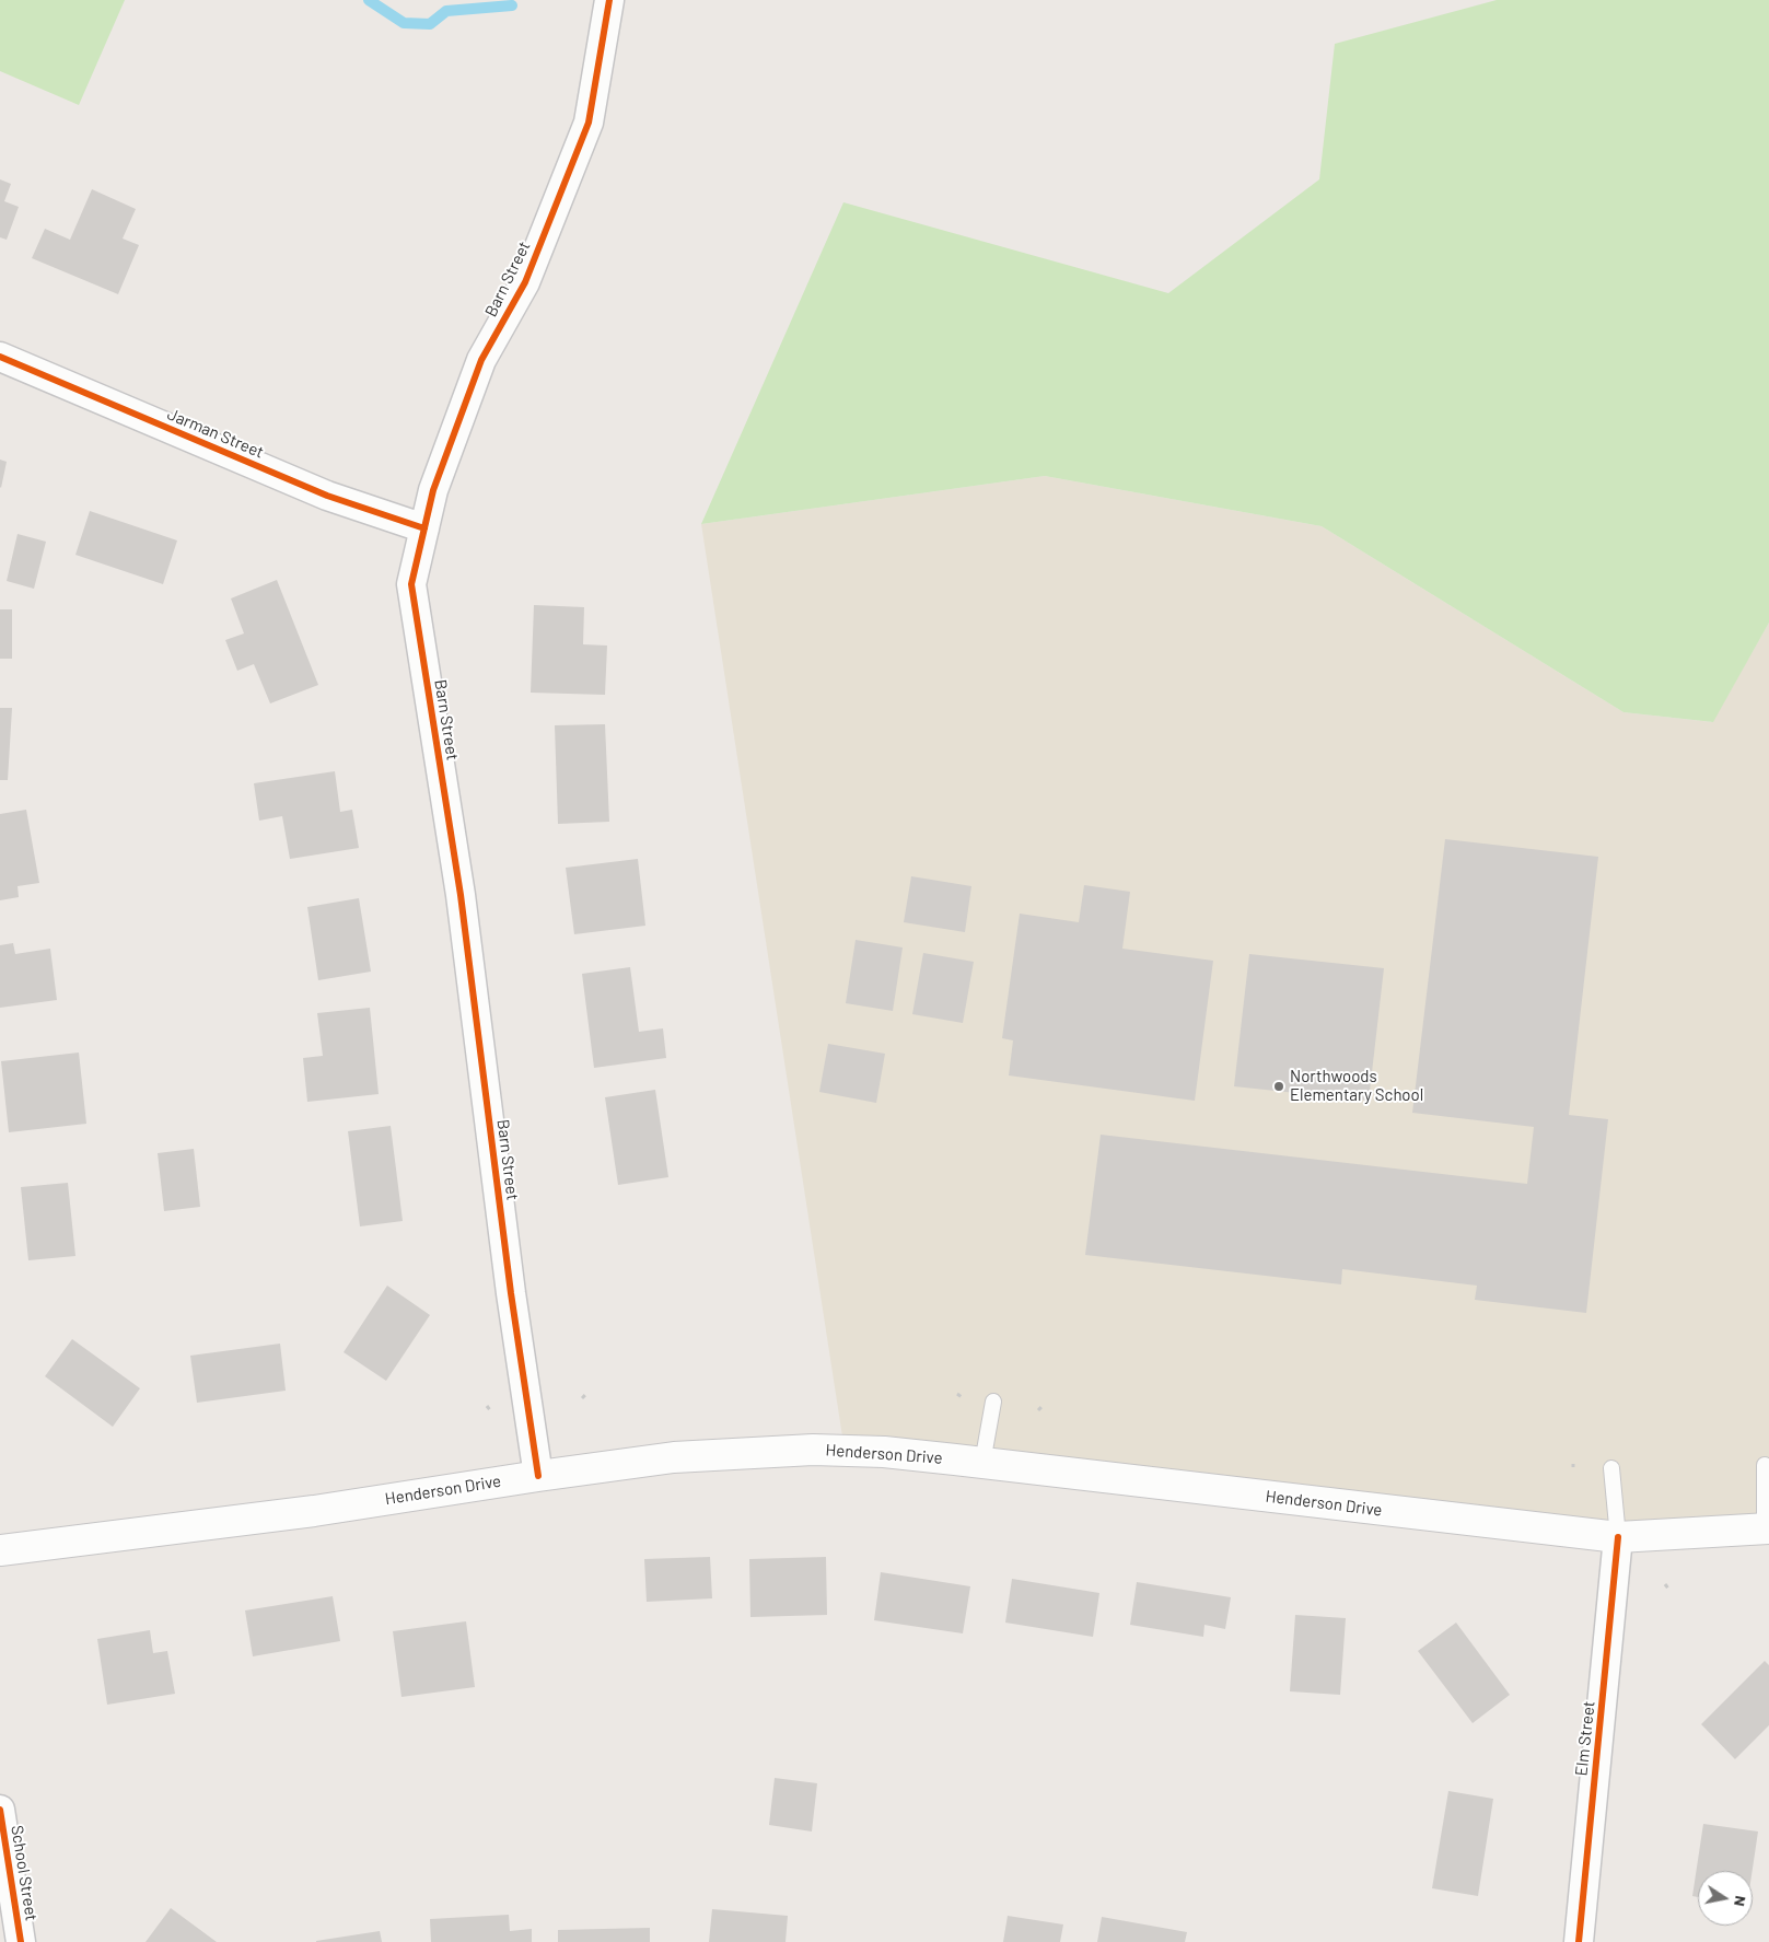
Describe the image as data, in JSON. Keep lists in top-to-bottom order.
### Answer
{
  "streets": {
    "main road": ["Henderson Drive"],
    "street": [
      "Barn Street",
      "Jarman Street",
      "Elm Street",
      "School Street"
    ]
  },
  "crossings": [
    ["Barn Street", "Jarman Street"],
    ["Barn Street", "Henderson Drive"],
    ["Henderson Drive", "Elm Street"]
  ],
  "places": ["Northwoods Elementary School"],
  "north": "right"
}
